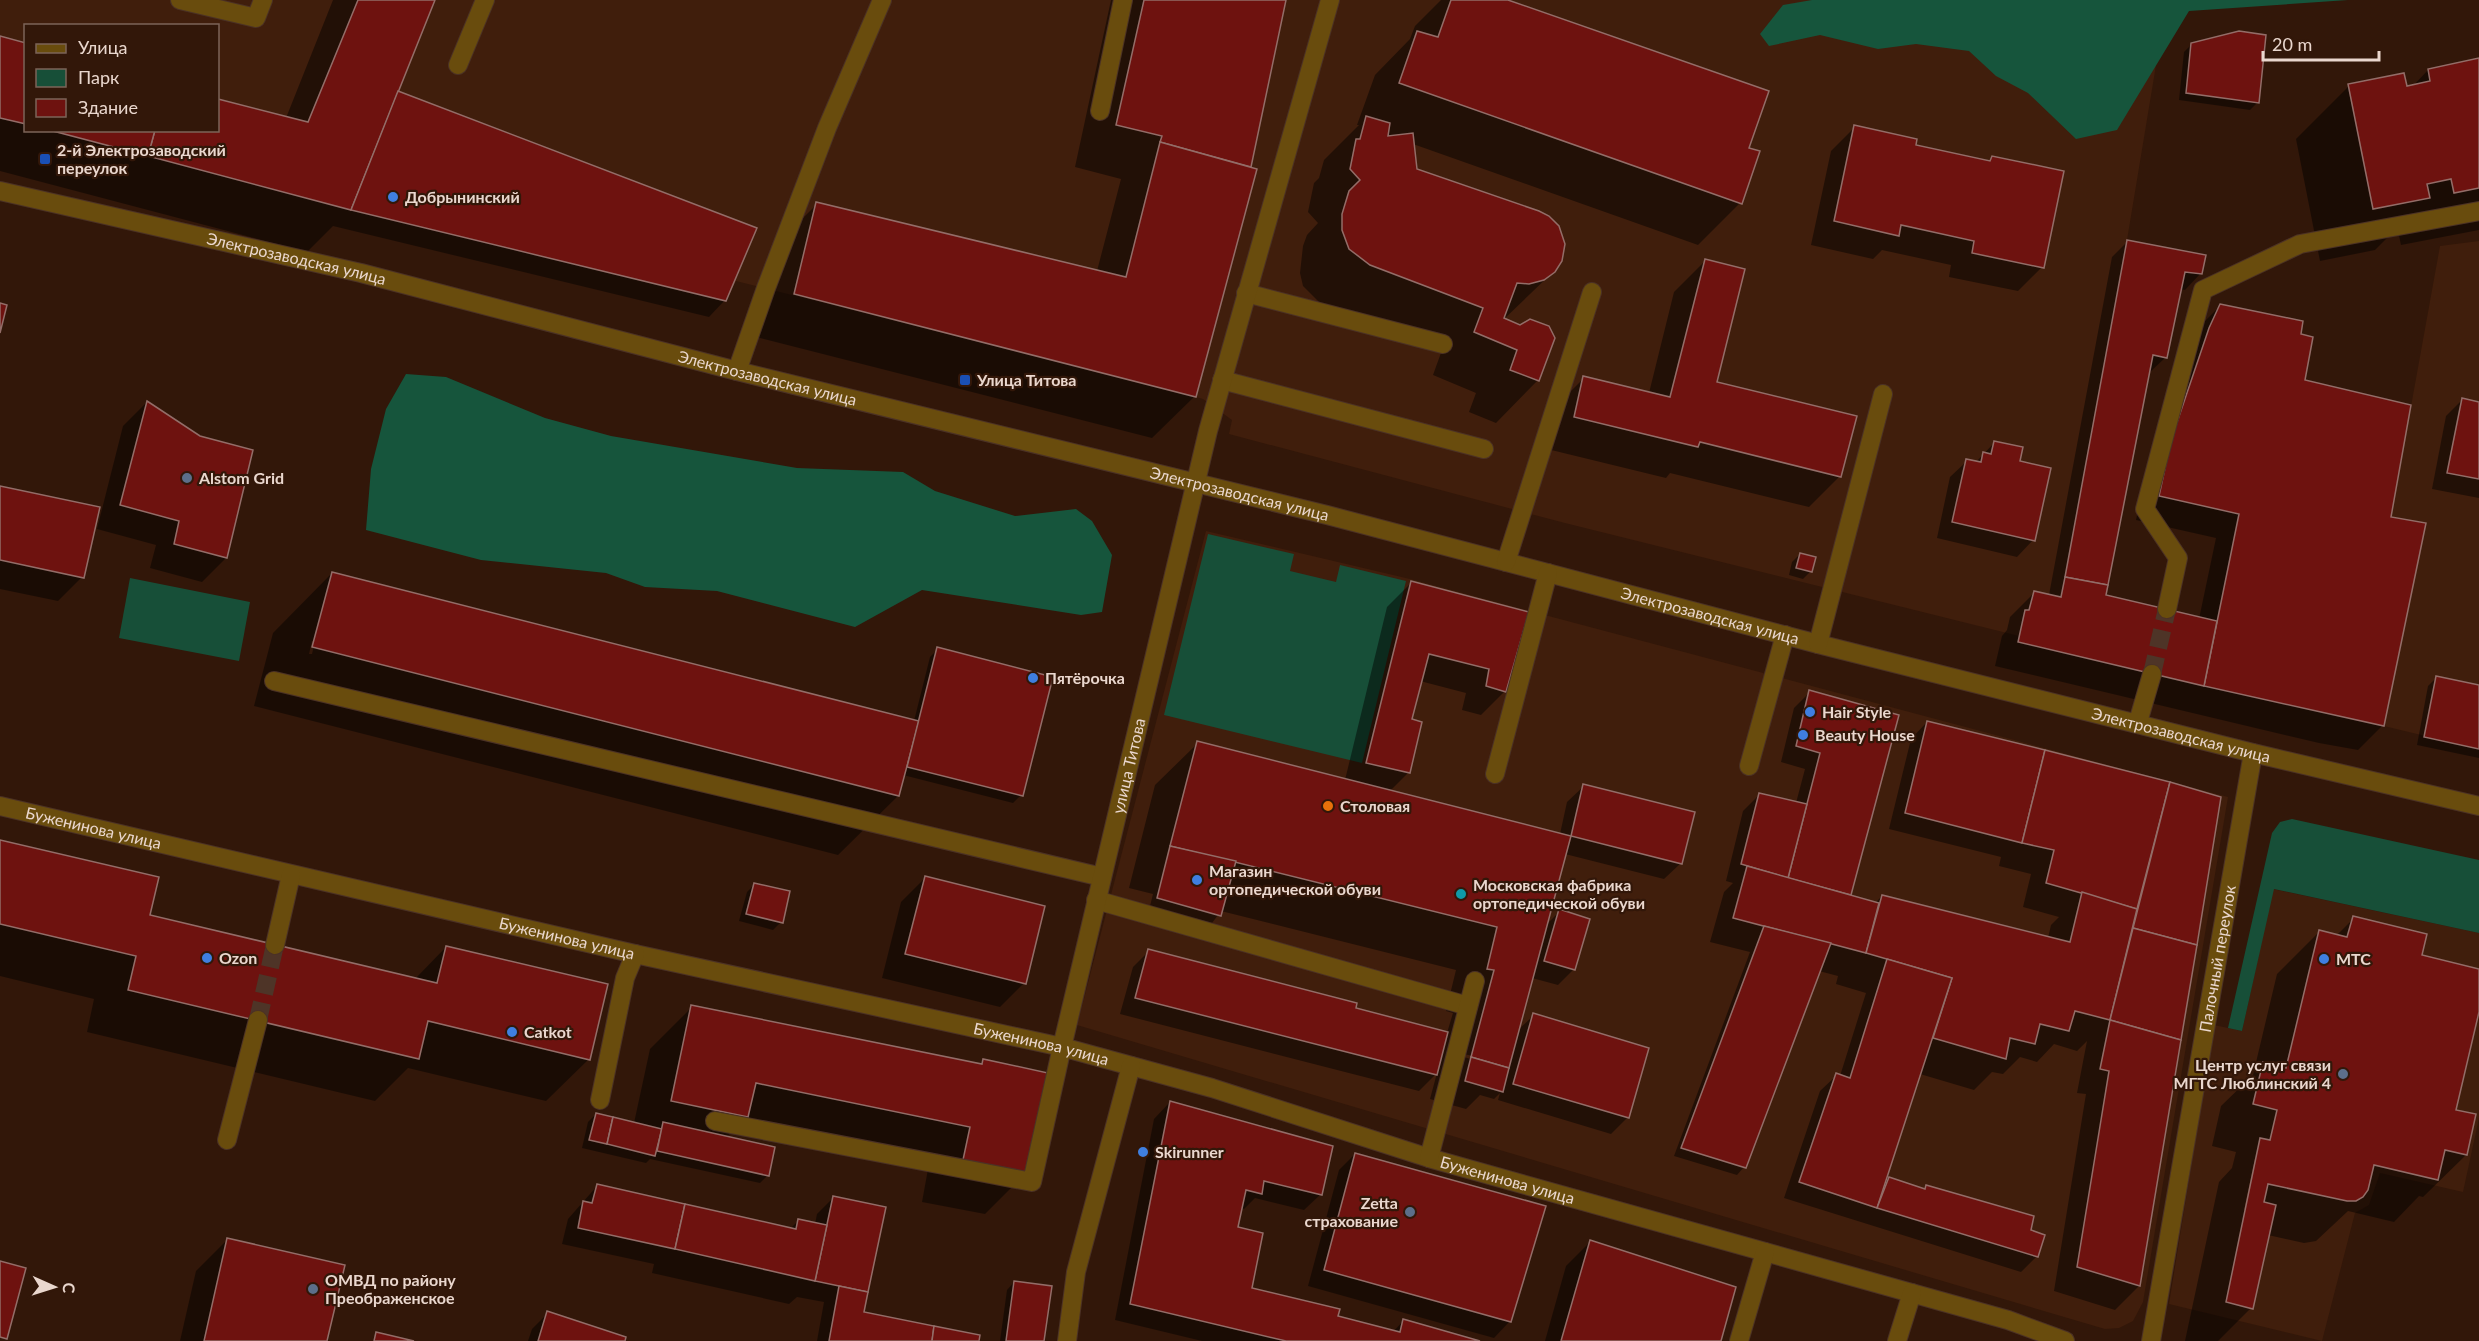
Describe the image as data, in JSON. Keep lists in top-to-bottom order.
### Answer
{
  "streets": {
    "street": [
      "Электрозаводская улица",
      "улица Титова",
      "Буженинова улица",
      "Палочный переулок"
    ]
  },
  "crossings": [
    ["Электрозаводская улица", "улица Титова"],
    ["Электрозаводская улица", "Палочный переулок"],
    ["улица Титова", "Буженинова улица"]
  ],
  "places": {
    "transit": ["2-й Электрозаводский переулок", "Улица Титова"],
    "other": [
      "Добрынинский",
      "Alstom Grid",
      "Пятёрочка",
      "Hair Style",
      "Beauty House",
      "Столовая",
      "Магазин ортопедической обуви",
      "Московская фабрика ортопедической обуви",
      "Ozon",
      "МТС",
      "Catkot",
      "Центр услуг связи МГТС Люблинский 4",
      "Skirunner",
      "Zetta страхование",
      "ОМВД по району Преображенское"
    ]
  },
  "legend": ["Улица", "Парк", "Здание"],
  "scale_bar": "20 m",
  "north": "right"
}
